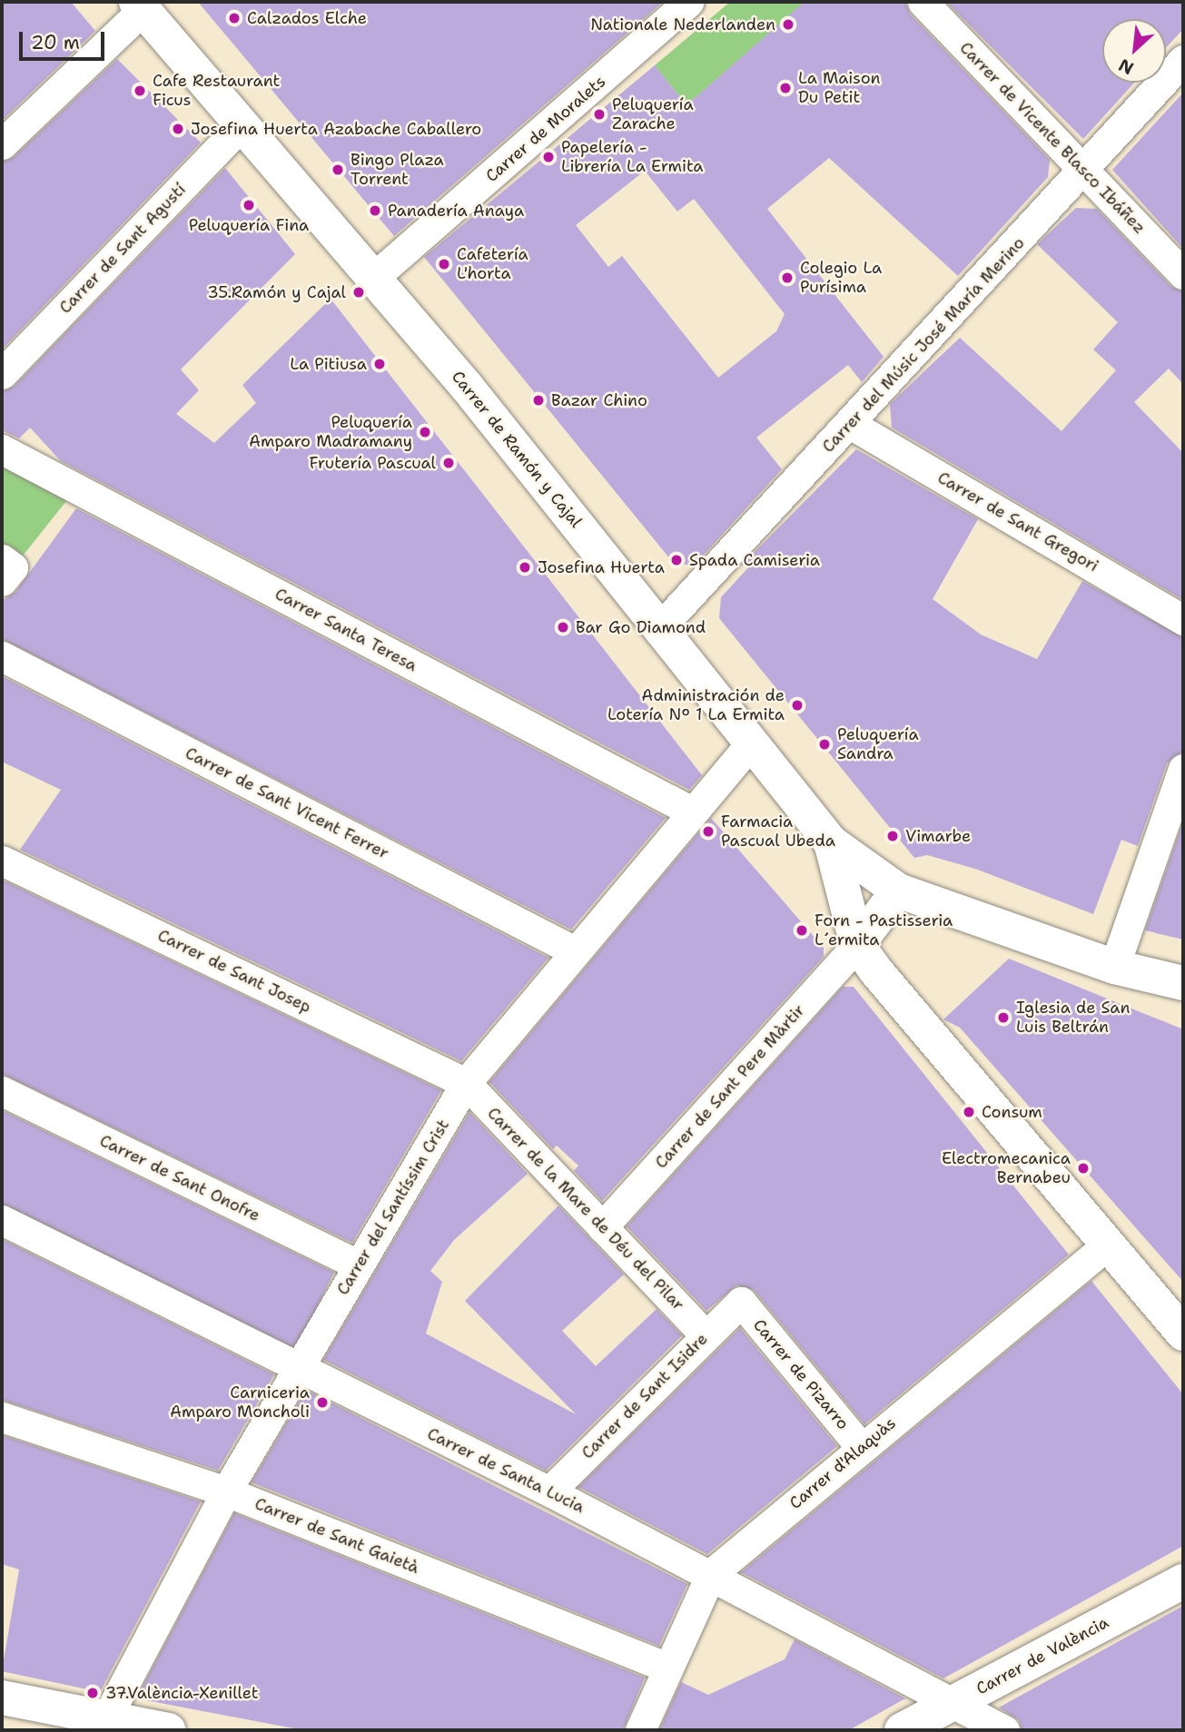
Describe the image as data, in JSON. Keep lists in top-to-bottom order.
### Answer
{
  "streets": {
    "street": [
      "Carrer de Moralets",
      "Carrer de Vicente Blasco Ibáñez",
      "Carrer de Sant Agustí",
      "Carrer del Músic José María Merino",
      "Carrer de Ramón y Cajal",
      "Carrer de Sant Gregori",
      "Carrer Santa Teresa",
      "Carrer de Sant Vicent Ferrer",
      "Carrer de Sant Josep",
      "Carrer de Sant Pere Màrtir",
      "Carrer de Sant Onofre",
      "Carrer del Santíssim Crist",
      "Carrer de la Mare de Déu del Pilar",
      "Carrer de Pizarro",
      "Carrer de Sant Isidre",
      "Carrer d'Alaquàs",
      "Carrer de Santa Lucia",
      "Carrer de Sant Gaietà",
      "Carrer de València"
    ]
  },
  "crossings": [
    ["Carrer de Moralets", "Carrer de Ramón y Cajal"],
    ["Carrer de Vicente Blasco Ibáñez", "Carrer del Músic José María Merino"],
    ["Carrer de Sant Agustí", "Carrer de Ramón y Cajal"],
    ["Carrer del Músic José María Merino", "Carrer de Ramón y Cajal"],
    ["Carrer del Músic José María Merino", "Carrer de Sant Gregori"],
    ["Carrer de Ramón y Cajal", "Carrer del Santíssim Crist"],
    ["Carrer Santa Teresa", "Carrer del Santíssim Crist"],
    ["Carrer de Sant Vicent Ferrer", "Carrer del Santíssim Crist"],
    ["Carrer de Sant Josep", "Carrer del Santíssim Crist"],
    ["Carrer de Sant Josep", "Carrer de la Mare de Déu del Pilar"],
    ["Carrer de Sant Pere Màrtir", "Carrer de la Mare de Déu del Pilar"],
    ["Carrer de Sant Onofre", "Carrer del Santíssim Crist"],
    ["Carrer del Santíssim Crist", "Carrer de la Mare de Déu del Pilar"],
    ["Carrer del Santíssim Crist", "Carrer de Santa Lucia"],
    ["Carrer del Santíssim Crist", "Carrer de Sant Gaietà"],
    ["Carrer de la Mare de Déu del Pilar", "Carrer de Sant Isidre"],
    ["Carrer de Pizarro", "Carrer de Sant Isidre"],
    ["Carrer de Pizarro", "Carrer d'Alaquàs"],
    ["Carrer de Sant Isidre", "Carrer de Santa Lucia"],
    ["Carrer d'Alaquàs", "Carrer de Santa Lucia"],
    ["Carrer d'Alaquàs", "Carrer de Sant Gaietà"],
    ["Carrer de Santa Lucia", "Carrer de València"]
  ],
  "places": [
    "Calzados Elche",
    "Nationale Nederlanden",
    "La Maison Du Petit",
    "Cafe Restaurant Ficus",
    "Peluquería Zarache",
    "Josefina Huerta Azabache Caballero",
    "Papelería - Librería La Ermita",
    "Bingo Plaza Torrent",
    "Peluquería Fina",
    "Panadería Anaya",
    "Cafetería L'horta",
    "Colegio La Purísima",
    "35.Ramón y Cajal",
    "La Pitiusa",
    "Bazar Chino",
    "Peluquería Amparo Madramany",
    "Frutería Pascual",
    "Spada Camiseria",
    "Josefina Huerta",
    "Bar Go Diamond",
    "Administración de Lotería Nº 1 La Ermita",
    "Peluquería Sandra",
    "Farmacia Pascual Ubeda",
    "Vimarbe",
    "Forn - Pastisseria L´ermita",
    "Iglesia de San Luis Beltrán",
    "Consum",
    "Electromecanica Bernabeu",
    "Carniceria Amparo Moncholi",
    "37.València-Xenillet"
  ],
  "scale_bar": "20 m",
  "north": "bottom left"
}
